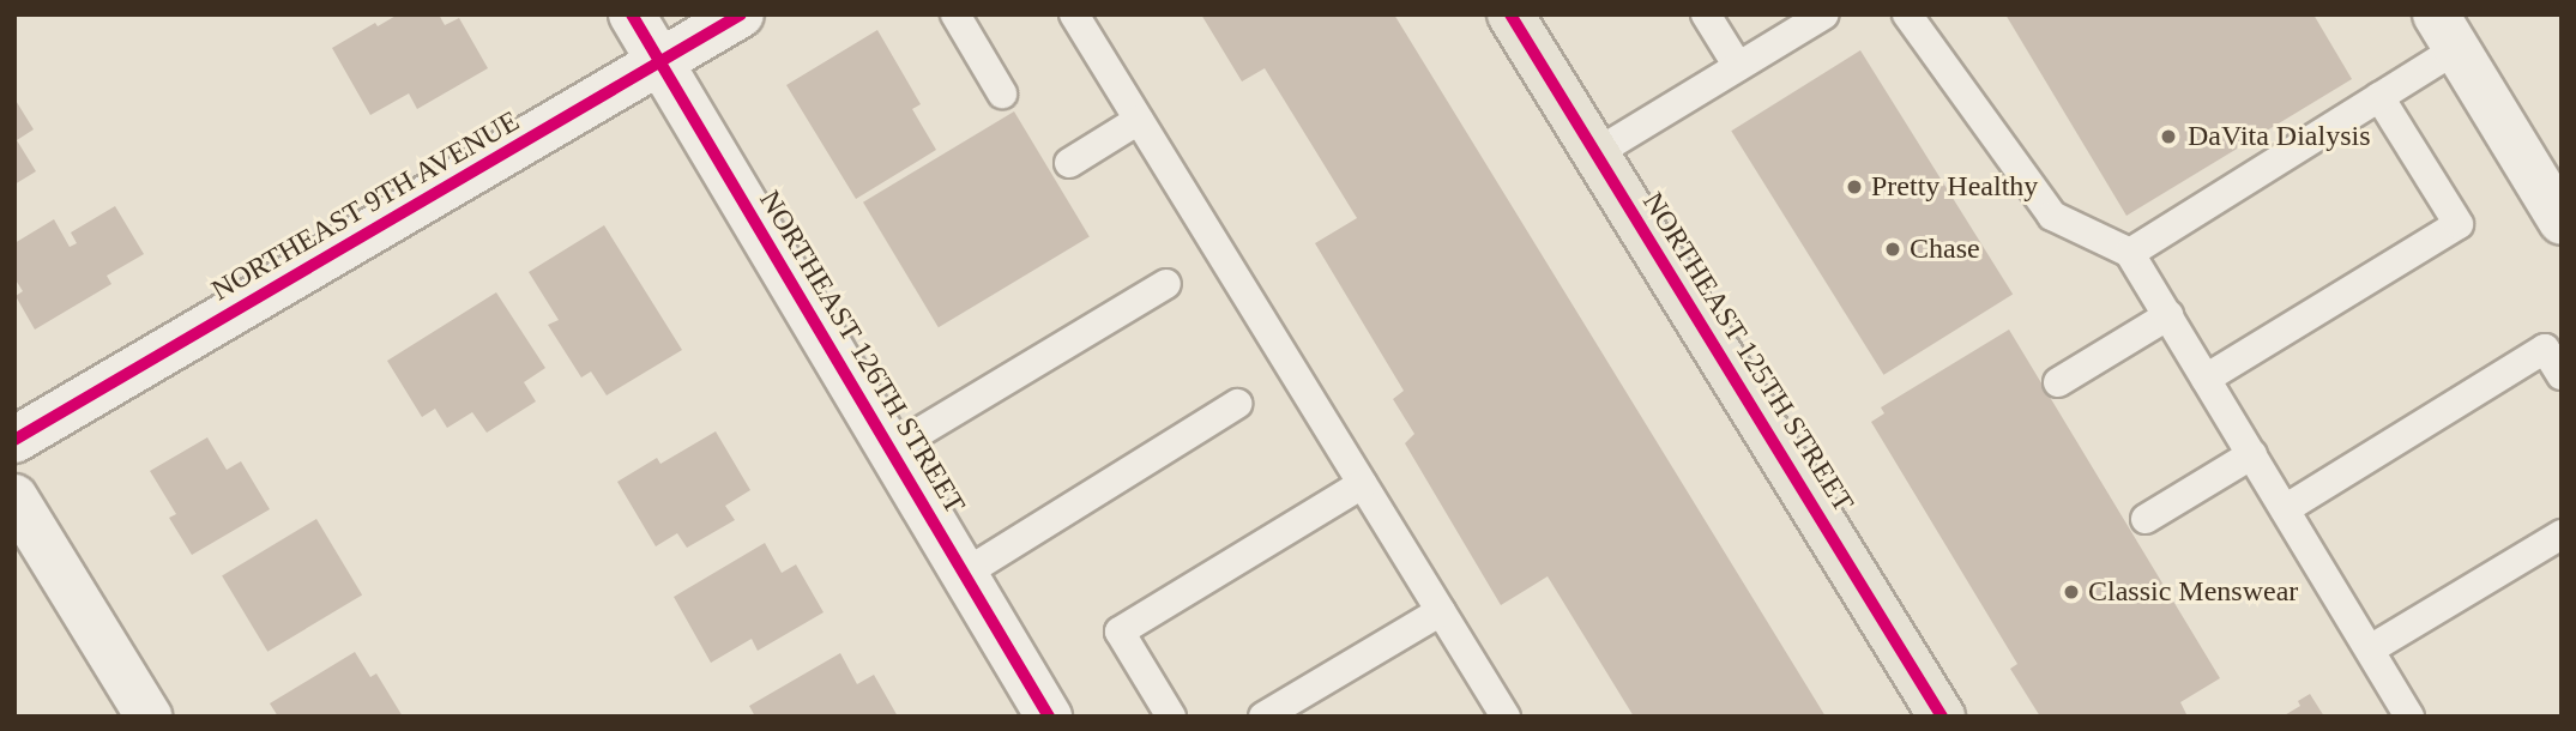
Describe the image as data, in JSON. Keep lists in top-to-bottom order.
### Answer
{
  "streets": {
    "main road": ["NORTHEAST 125TH STREET"],
    "street": ["NORTHEAST 9TH AVENUE", "NORTHEAST 126TH STREET"]
  },
  "crossings": [
    ["NORTHEAST 9TH AVENUE", "NORTHEAST 126TH STREET"]
  ],
  "places": [
    "DaVita Dialysis",
    "Pretty Healthy",
    "Chase",
    "Classic Menswear"
  ]
}
